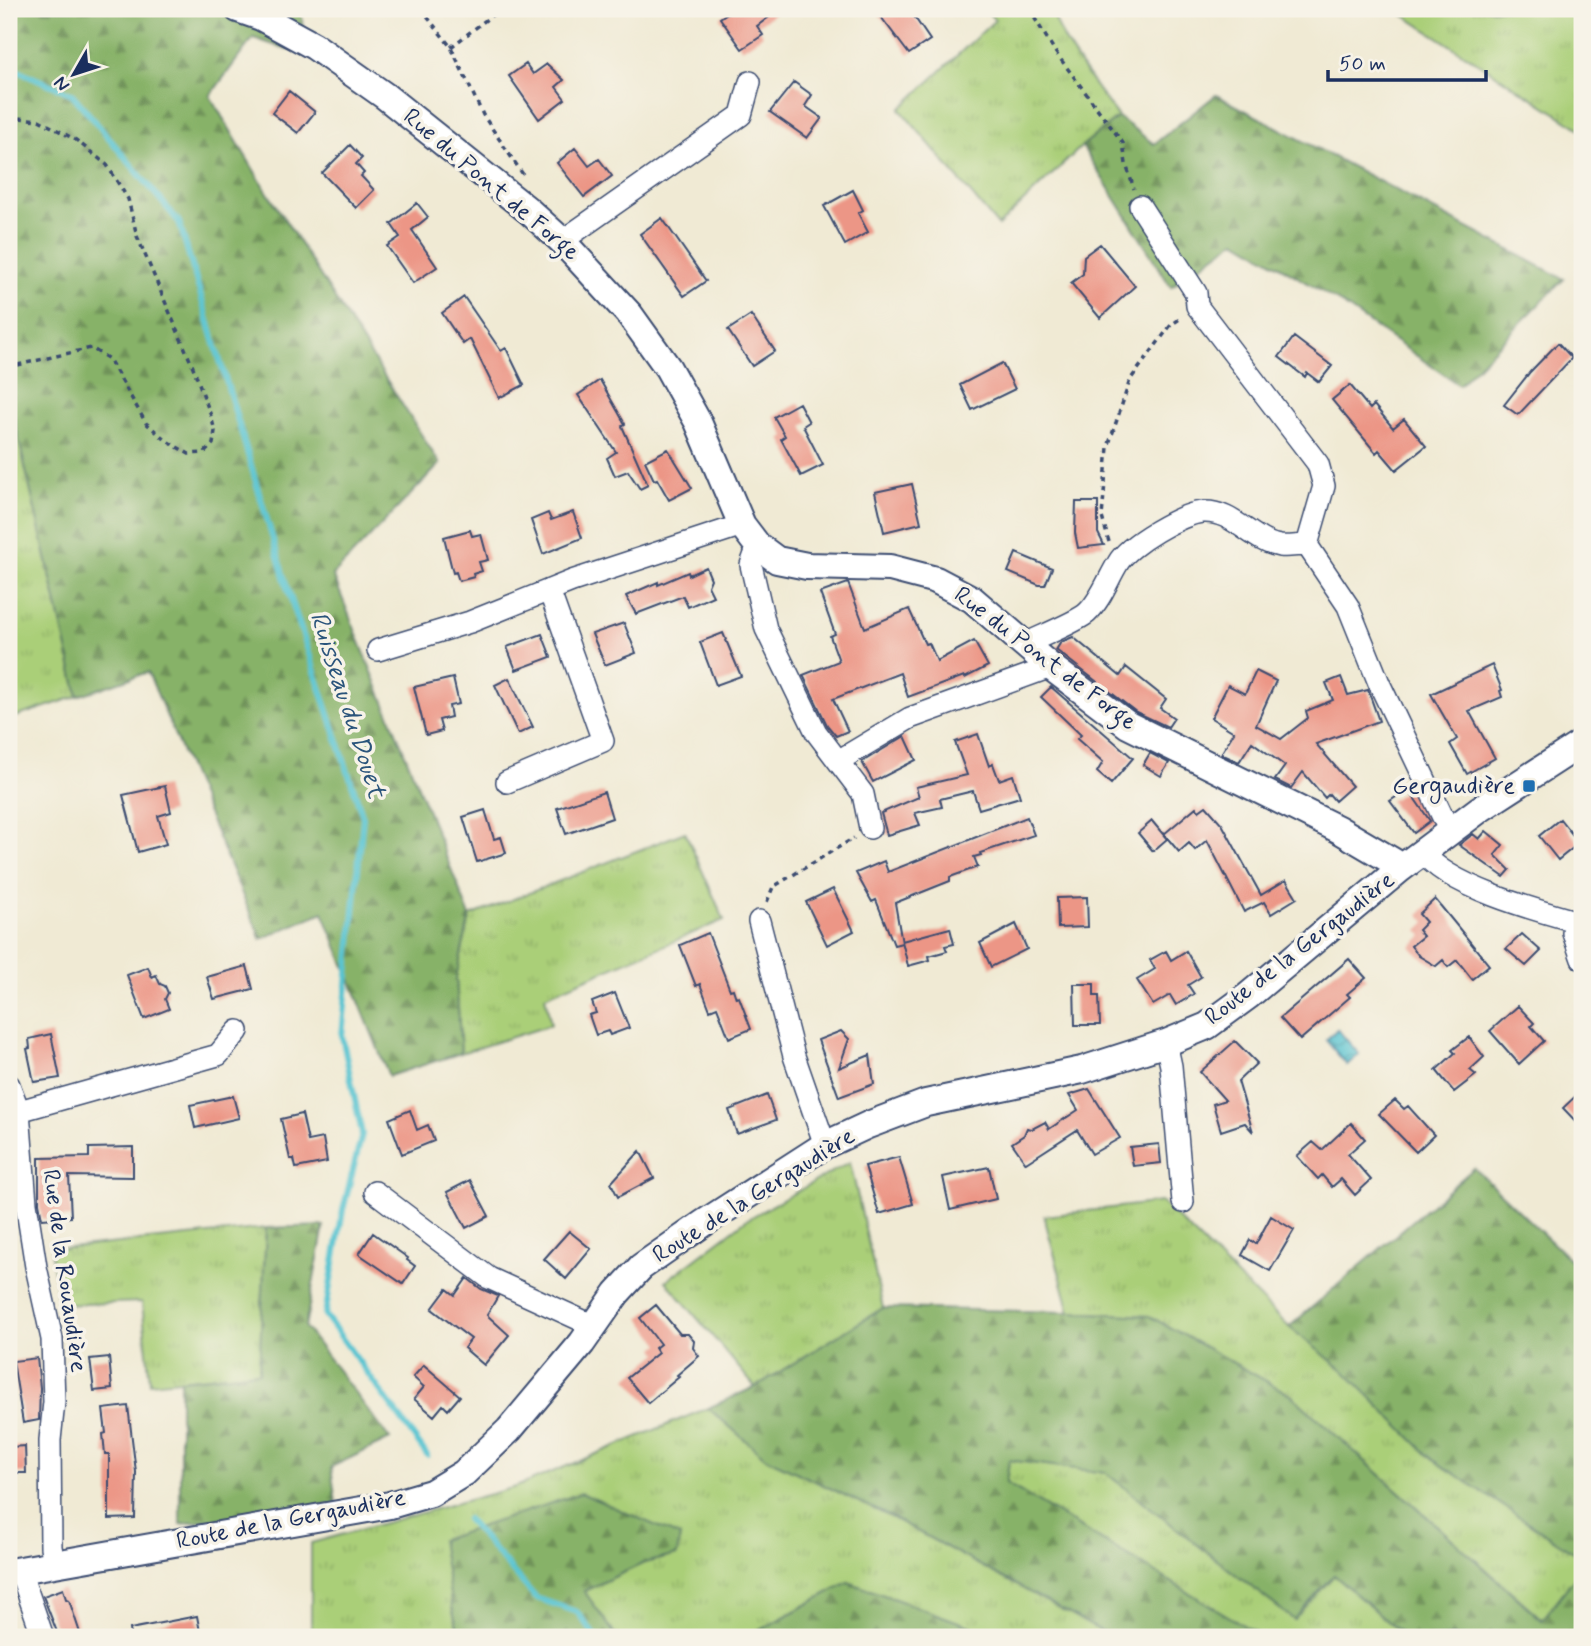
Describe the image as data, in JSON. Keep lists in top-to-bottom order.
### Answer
{
  "streets": {
    "street": ["Rue du Pont de Forge", "Route de la Gergaudière", "Rue de la Rouaudière"]
  },
  "crossings": [
    ["Rue du Pont de Forge", "Route de la Gergaudière"],
    ["Route de la Gergaudière", "Rue de la Rouaudière"]
  ],
  "water": ["Ruisseau du Douet"],
  "places": {
    "transit": ["Gergaudière"]
  },
  "scale_bar": "50 m",
  "north": "bottom left"
}
